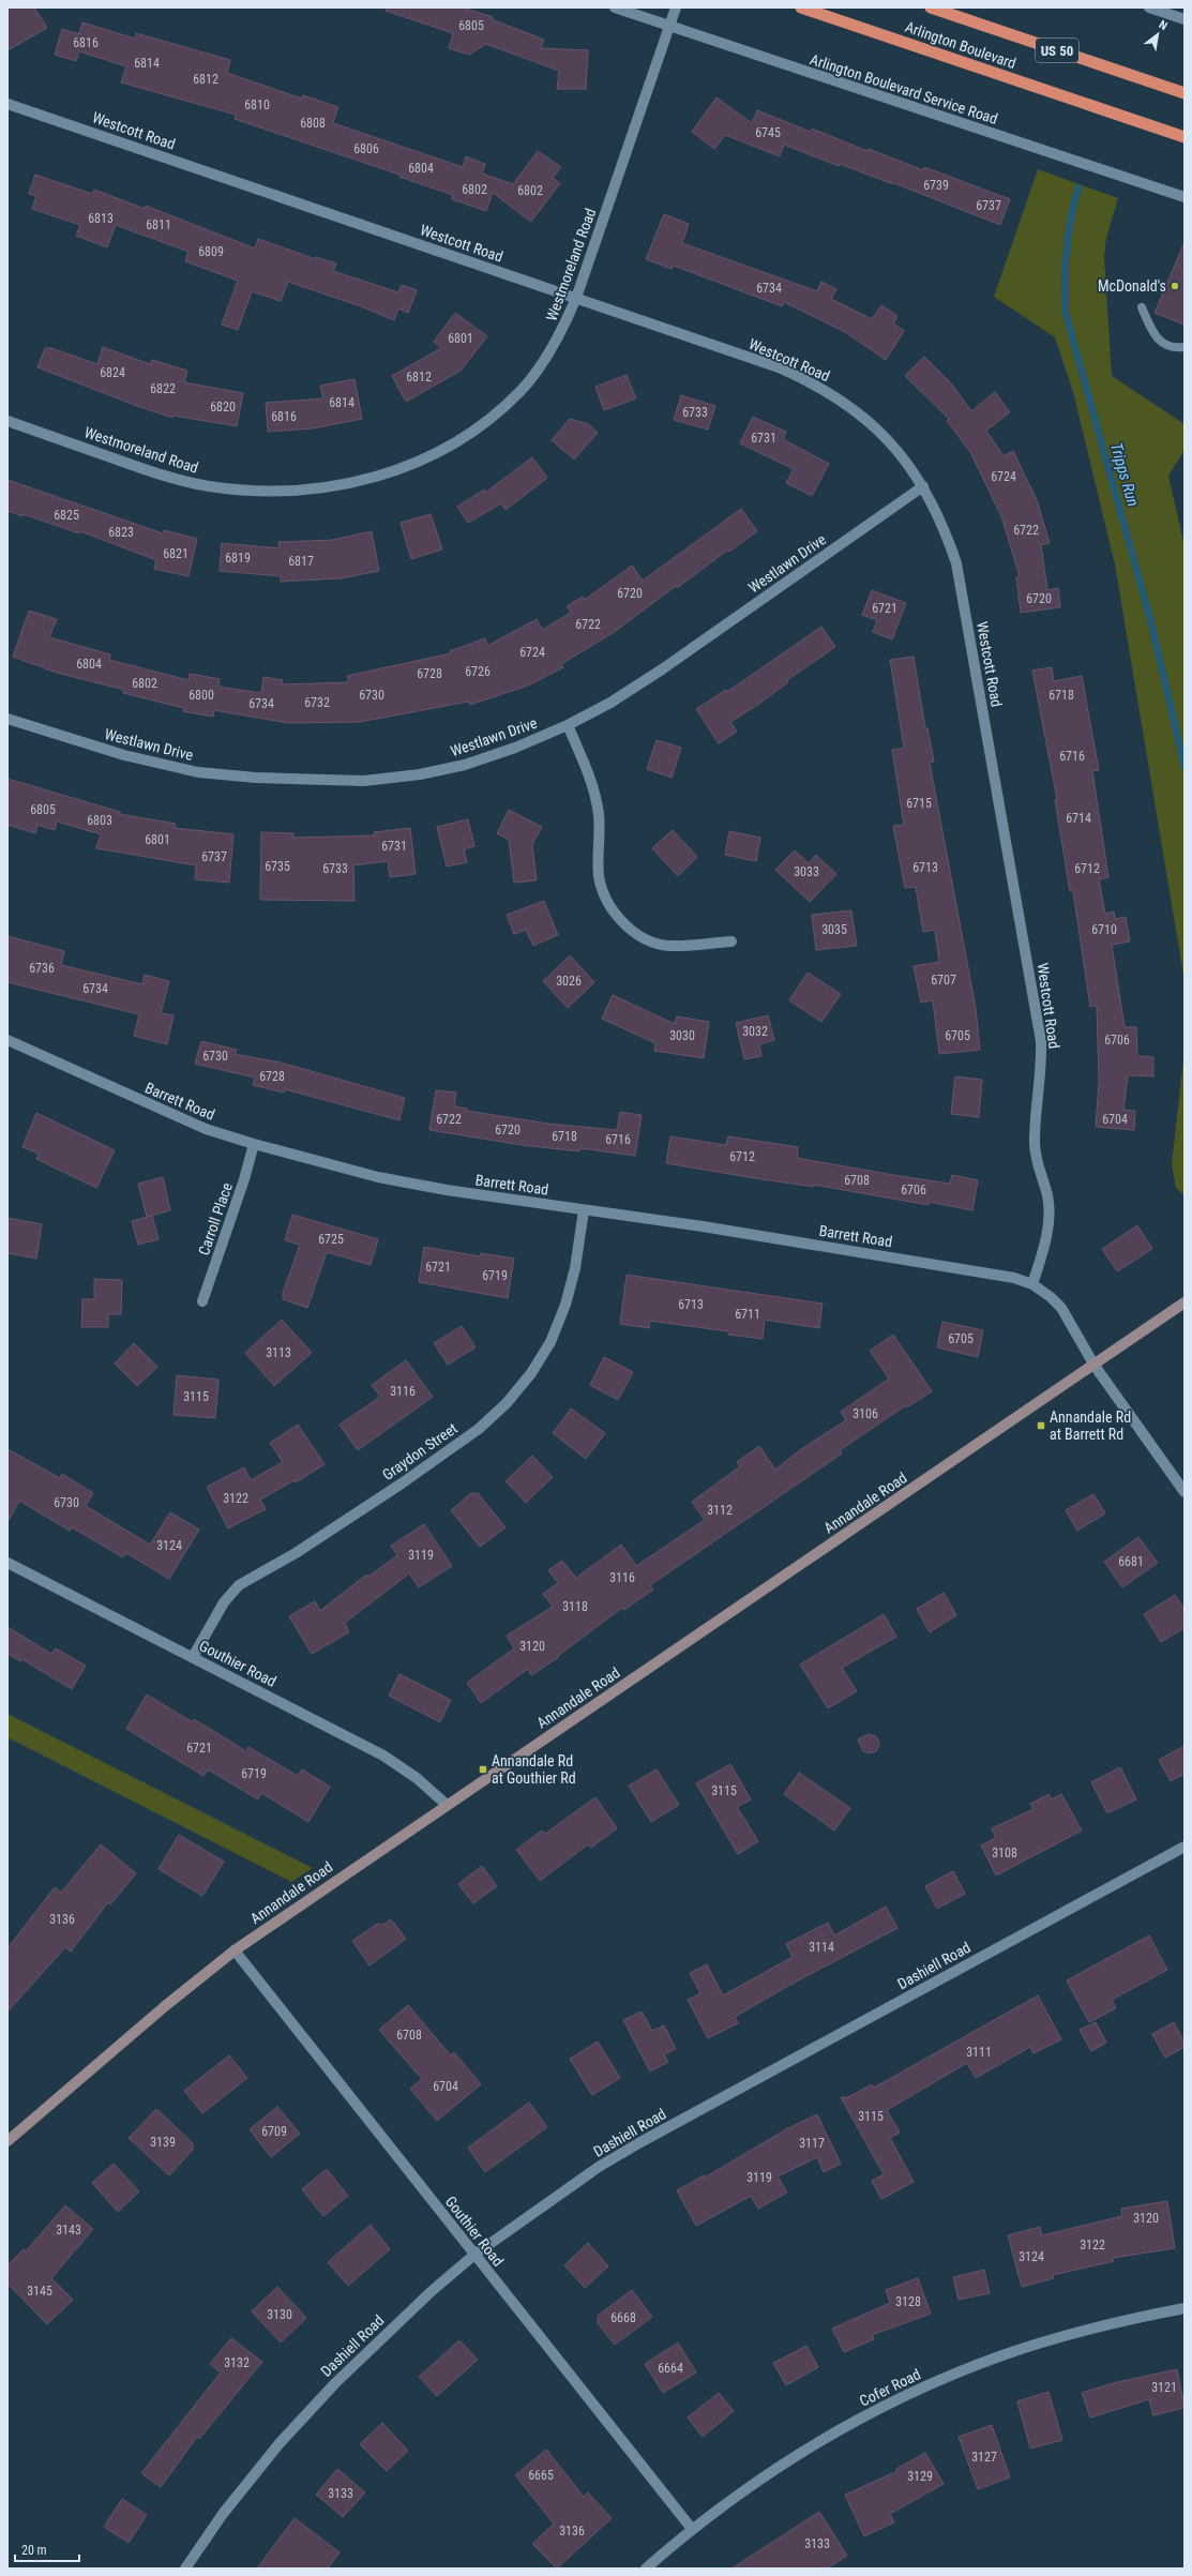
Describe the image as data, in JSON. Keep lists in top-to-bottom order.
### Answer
{
  "streets": {
    "highway": ["Arlington Boulevard", "US 50"],
    "main road": ["Annandale Road"],
    "street": [
      "Arlington Boulevard Service Road",
      "Westcott Road",
      "Westmoreland Road",
      "Westlawn Drive",
      "Barrett Road",
      "Carroll Place",
      "Graydon Street",
      "Gouthier Road",
      "Dashiell Road",
      "Cofer Road"
    ]
  },
  "crossings": [
    ["Arlington Boulevard Service Road", "Westmoreland Road"],
    ["Westcott Road", "Westmoreland Road"],
    ["Westcott Road", "Westlawn Drive"],
    ["Westcott Road", "Barrett Road"],
    ["Barrett Road", "Carroll Place"],
    ["Barrett Road", "Graydon Street"],
    ["Graydon Street", "Gouthier Road"],
    ["Annandale Road", "Gouthier Road"],
    ["Gouthier Road", "Dashiell Road"],
    ["Gouthier Road", "Cofer Road"]
  ],
  "water": ["Tripps Run"],
  "places": {
    "other": ["McDonald's"],
    "transit": ["Annandale Rd at Barrett Rd", "Annandale Rd at Gouthier Rd"]
  },
  "house_numbers": [
    "6805",
    "6816",
    "6814",
    "6812",
    "6810",
    "6808",
    "6745",
    "6806",
    "6804",
    "6739",
    "6802",
    "6802",
    "6737",
    "6813",
    "6811",
    "6809",
    "6734",
    "6801",
    "6824",
    "6812",
    "6822",
    "6814",
    "6820",
    "6733",
    "6816",
    "6731",
    "6724",
    "6825",
    "6722",
    "6823",
    "6821",
    "6819",
    "6817",
    "6720",
    "6720",
    "6721",
    "6722",
    "6724",
    "6804",
    "6726",
    "6728",
    "6802",
    "6800",
    "6730",
    "6718",
    "6732",
    "6734",
    "6716",
    "6715",
    "6805",
    "6714",
    "6803",
    "6801",
    "6731",
    "6737",
    "6735",
    "6713",
    "6733",
    "6712",
    "3033",
    "3035",
    "6710",
    "6736",
    "6707",
    "3026",
    "6734",
    "3032",
    "3030",
    "6705",
    "6706",
    "6730",
    "6728",
    "6722",
    "6704",
    "6720",
    "6718",
    "6716",
    "6712",
    "6708",
    "6706",
    "6725",
    "6721",
    "6719",
    "6713",
    "6711",
    "6705",
    "3113",
    "3116",
    "3115",
    "3106",
    "3122",
    "6730",
    "3112",
    "3124",
    "3119",
    "6681",
    "3116",
    "3118",
    "3120",
    "6721",
    "6719",
    "3115",
    "3108",
    "3136",
    "3114",
    "6708",
    "3111",
    "6704",
    "3115",
    "6709",
    "3139",
    "3117",
    "3119",
    "3120",
    "3143",
    "3122",
    "3124",
    "3145",
    "3128",
    "3130",
    "6668",
    "3132",
    "6664",
    "3121",
    "3127",
    "6665",
    "3129",
    "3133",
    "3136",
    "3133"
  ],
  "scale_bar": "20 m",
  "north": "top right"
}
